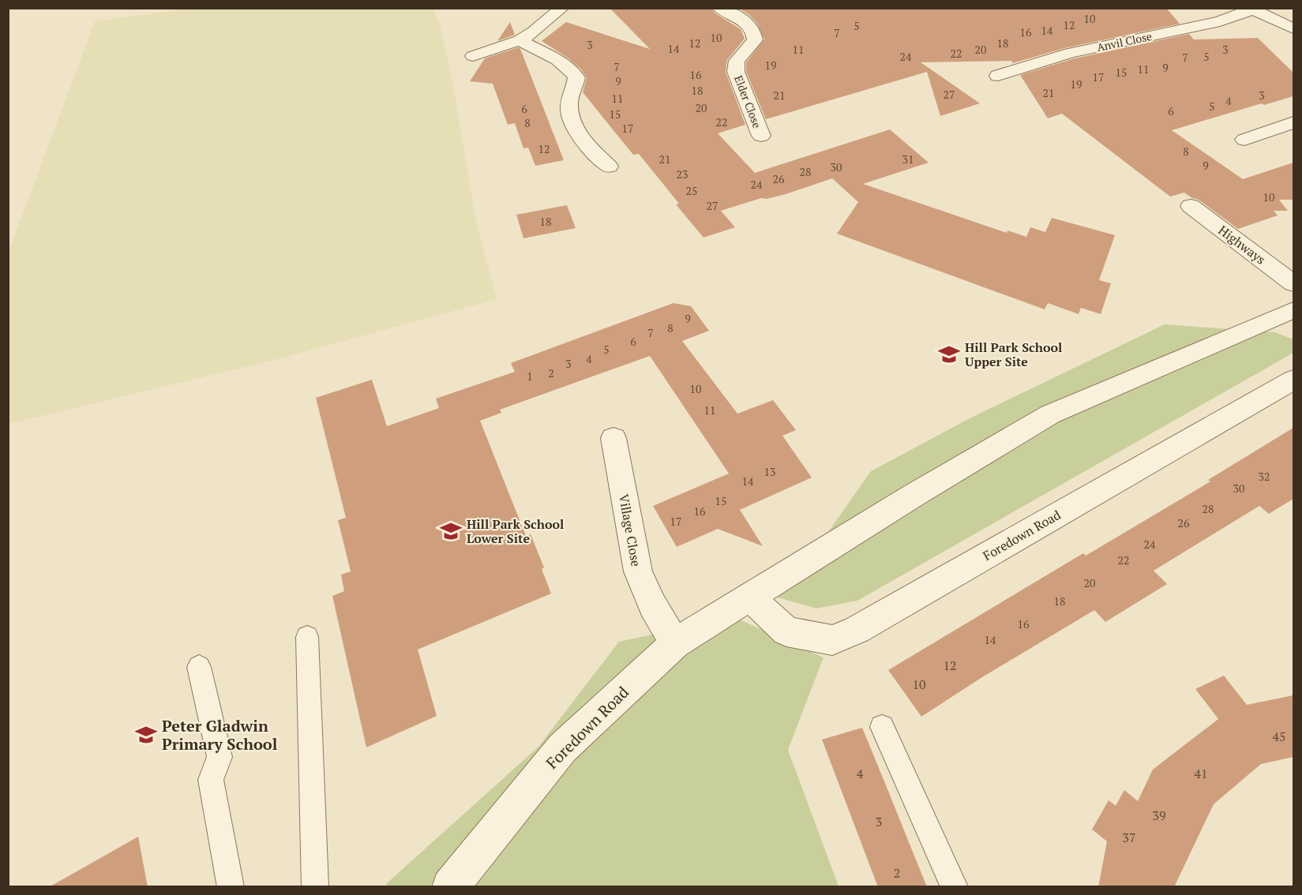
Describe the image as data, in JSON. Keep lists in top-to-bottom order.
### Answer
{
  "streets": {
    "street": [
      "Anvil Close",
      "Elder Close",
      "Highways",
      "Village Close",
      "Foredown Road"
    ]
  },
  "crossings": [
    ["Village Close", "Foredown Road"]
  ],
  "places": {
    "school or university": ["Hill Park School Upper Site", "Hill Park School Lower Site", "Peter Gladwin Primary School"]
  },
  "house_numbers": [
    "10",
    "12",
    "5",
    "14",
    "16",
    "7",
    "10",
    "12",
    "18",
    "3",
    "14",
    "11",
    "20",
    "3",
    "22",
    "24",
    "5",
    "7",
    "19",
    "7",
    "9",
    "11",
    "15",
    "16",
    "17",
    "9",
    "19",
    "18",
    "21",
    "27",
    "21",
    "3",
    "11",
    "4",
    "5",
    "20",
    "6",
    "6",
    "15",
    "22",
    "8",
    "17",
    "12",
    "8",
    "21",
    "31",
    "9",
    "30",
    "28",
    "23",
    "26",
    "24",
    "25",
    "10",
    "27",
    "18",
    "9",
    "8",
    "7",
    "6",
    "5",
    "4",
    "3",
    "2",
    "1",
    "10",
    "11",
    "13",
    "32",
    "14",
    "30",
    "15",
    "28",
    "16",
    "17",
    "26",
    "24",
    "22",
    "20",
    "18",
    "16",
    "14",
    "12",
    "10",
    "45",
    "4",
    "41",
    "39",
    "3",
    "37",
    "2"
  ]
}
